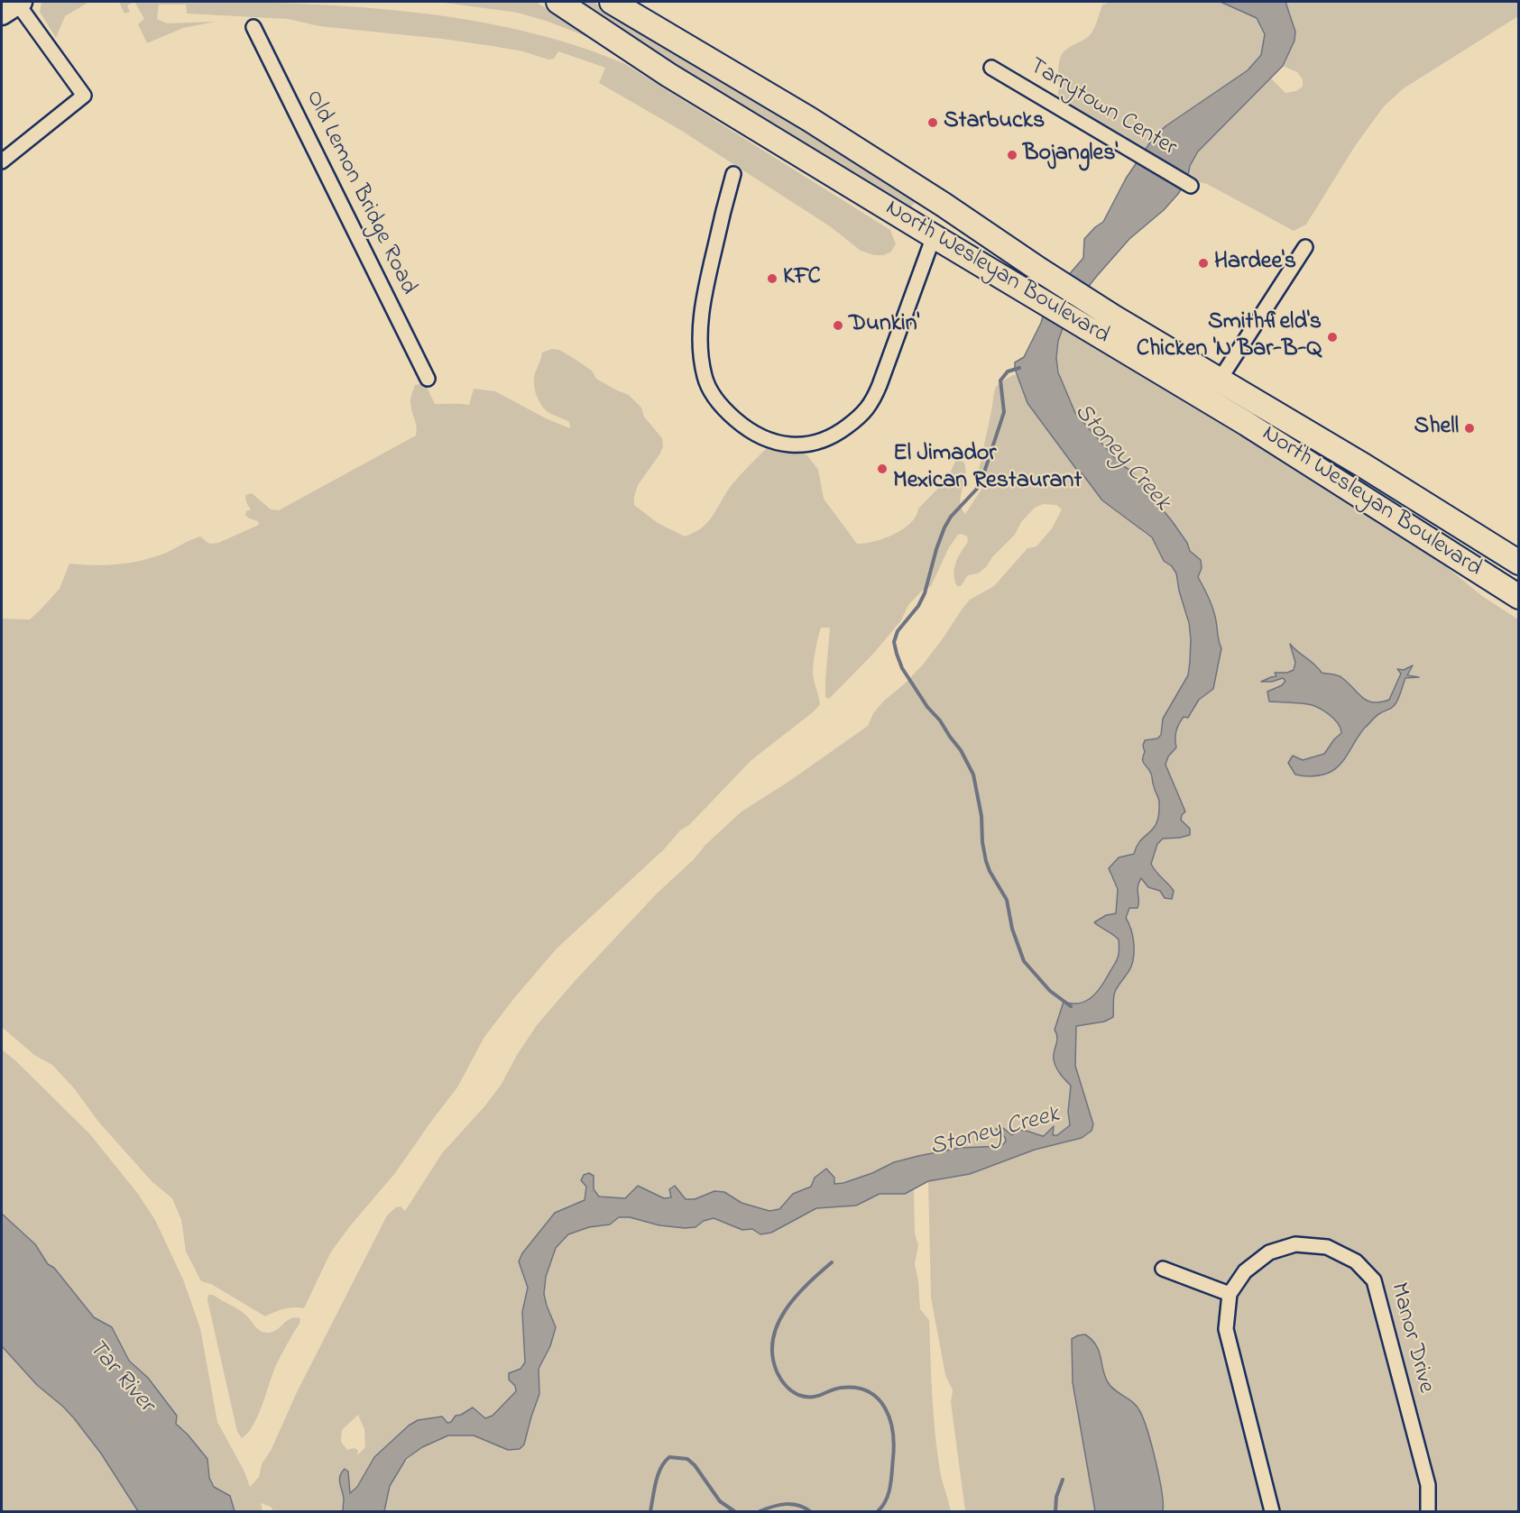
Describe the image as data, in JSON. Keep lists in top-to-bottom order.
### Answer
{
  "streets": {
    "highway": ["North Wesleyan Boulevard"],
    "street": ["Tarrytown Center", "Old Lemon Bridge Road", "Manor Drive"]
  },
  "water": ["Stoney Creek", "Tar River"],
  "places": [
    "Starbucks",
    "Bojangles'",
    "Hardee's",
    "KFC",
    "Dunkin'",
    "Smithfield's Chicken 'N Bar-B-Q",
    "Shell",
    "El Jimador Mexican Restaurant"
  ]
}
